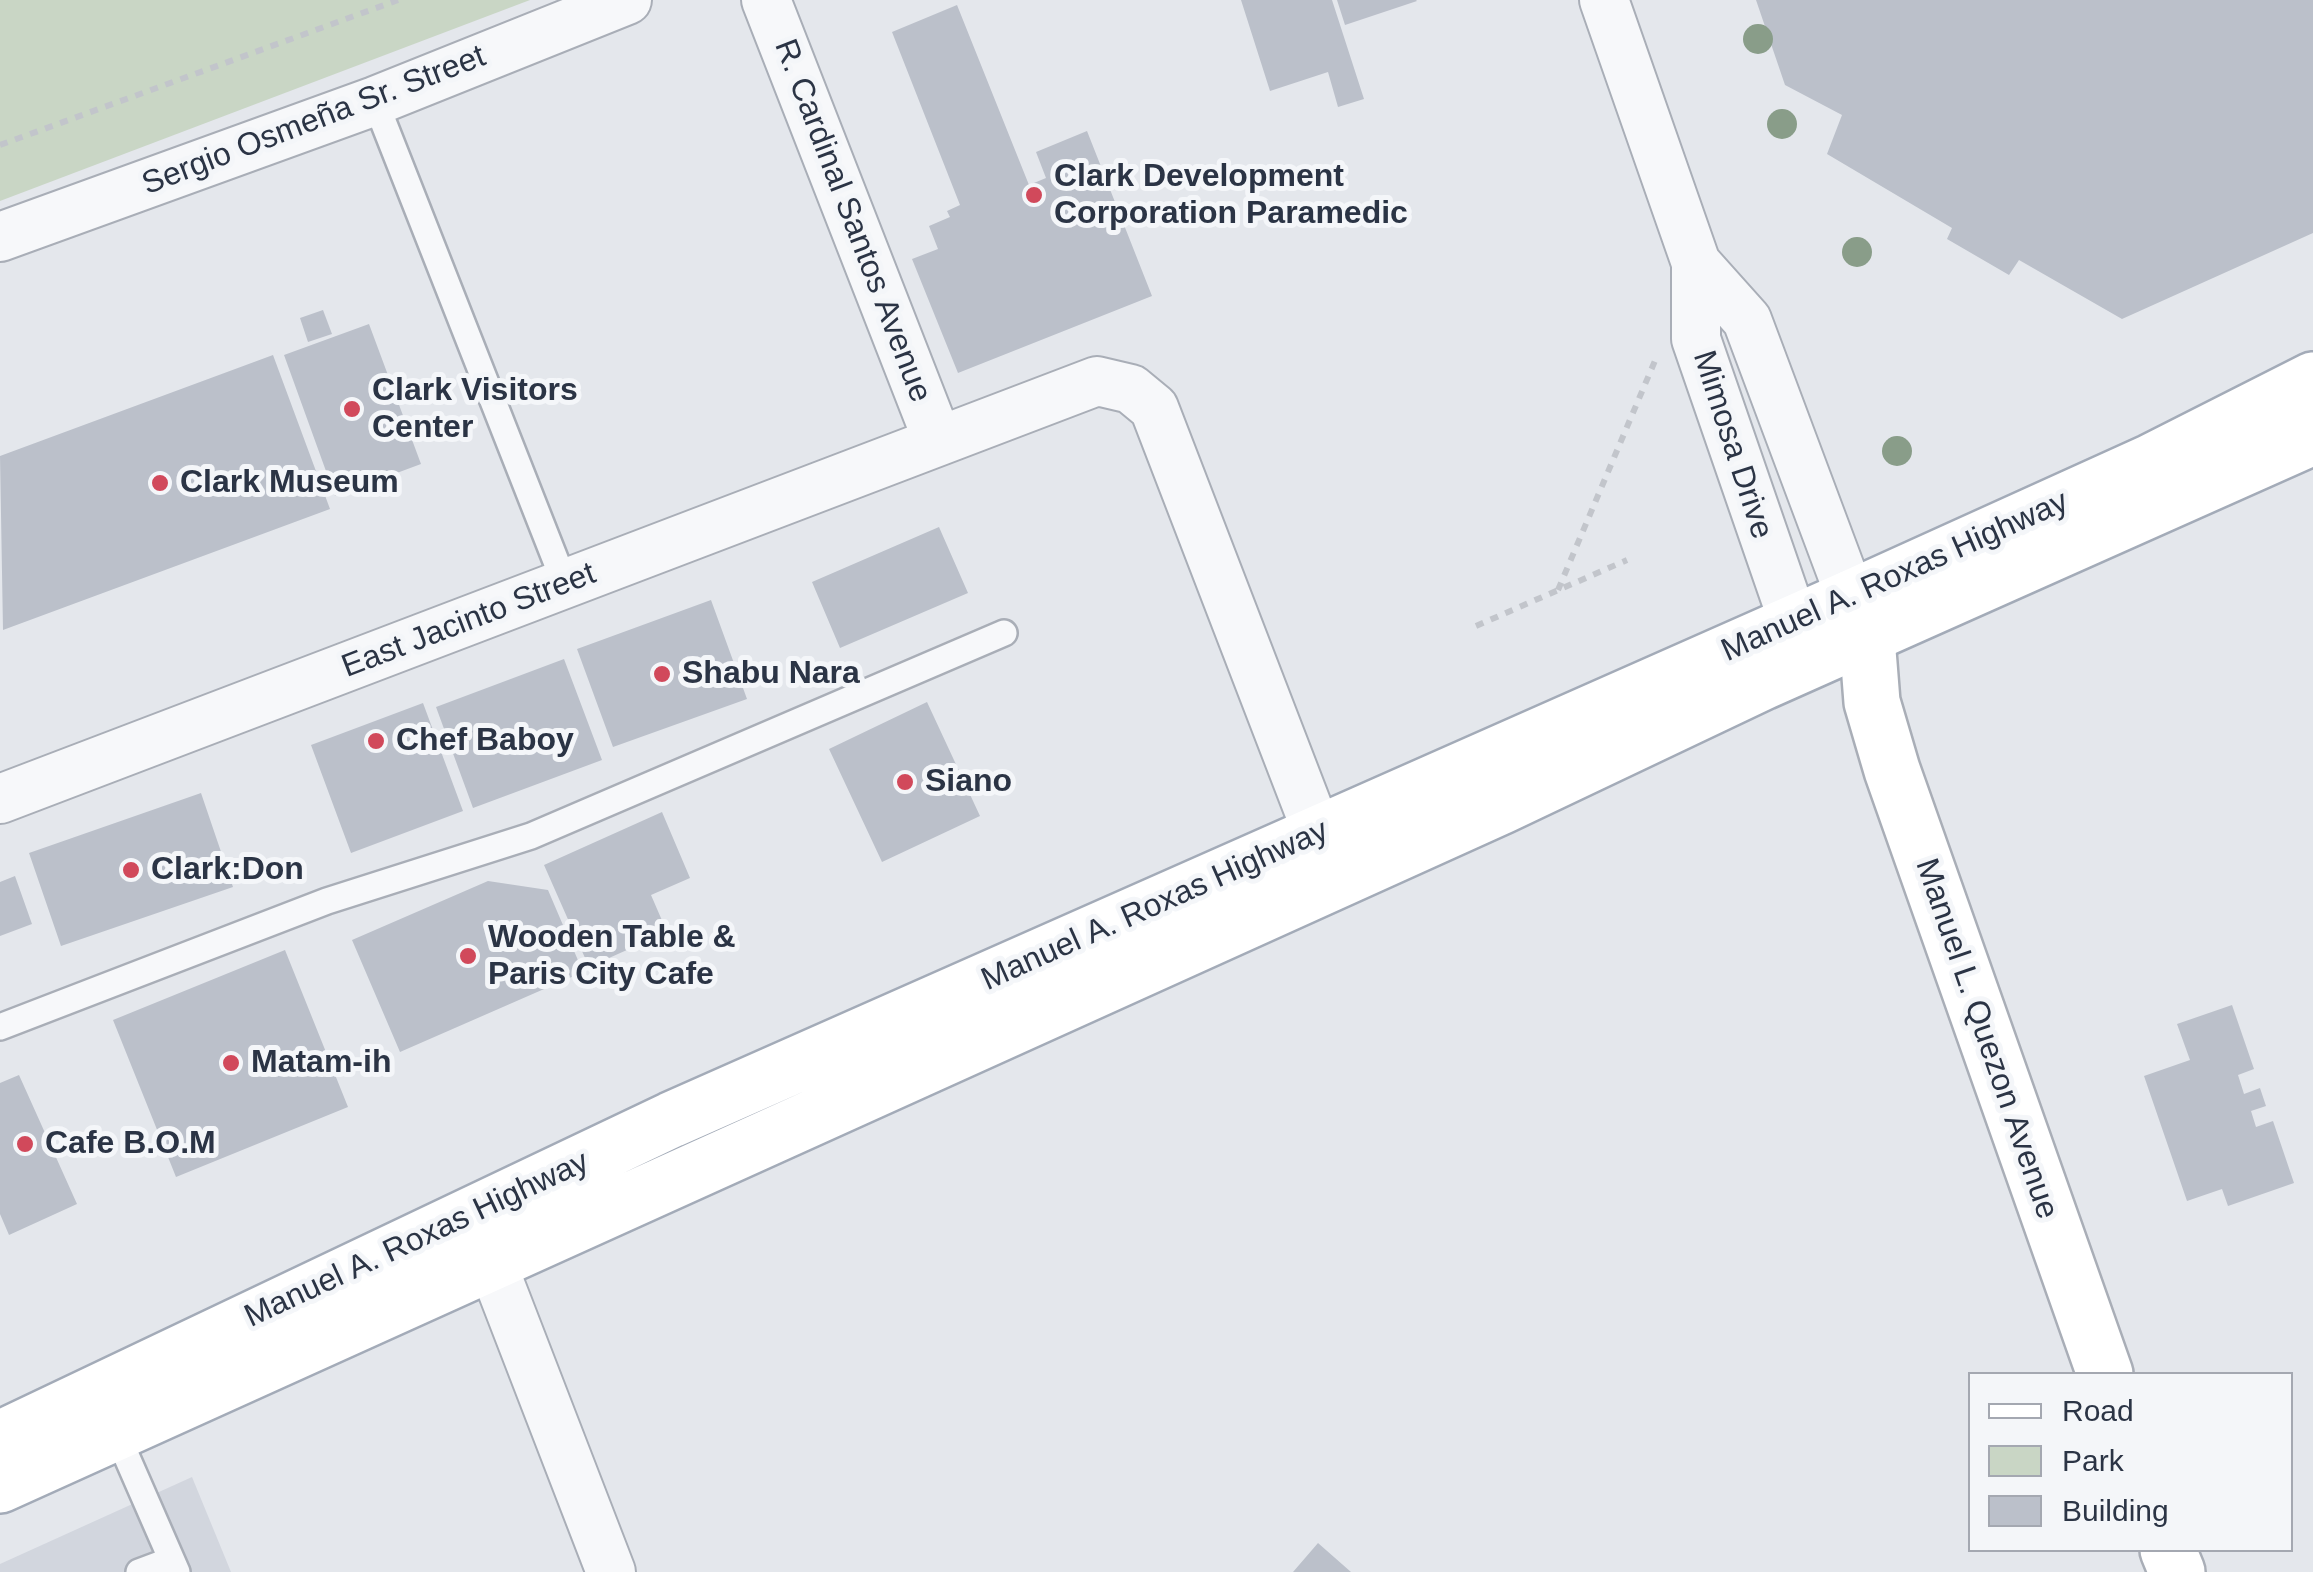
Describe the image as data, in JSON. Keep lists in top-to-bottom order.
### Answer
{
  "streets": {
    "main road": ["Manuel A. Roxas Highway", "Manuel L. Quezon Avenue"],
    "street": [
      "Sergio Osmeña Sr. Street",
      "R. Cardinal Santos Avenue",
      "Mimosa Drive",
      "East Jacinto Street"
    ]
  },
  "crossings": [
    ["R. Cardinal Santos Avenue", "East Jacinto Street"],
    ["Mimosa Drive", "Manuel A. Roxas Highway"],
    ["Mimosa Drive", "Manuel L. Quezon Avenue"],
    ["Manuel A. Roxas Highway", "East Jacinto Street"],
    ["Manuel A. Roxas Highway", "Manuel L. Quezon Avenue"]
  ],
  "places": [
    "Clark Development Corporation Paramedic",
    "Clark Visitors Center",
    "Clark Museum",
    "Shabu Nara",
    "Chef Baboy",
    "Siano",
    "Clark:Don",
    "Wooden Table & Paris City Cafe",
    "Matam-ih",
    "Cafe B.O.M"
  ],
  "legend": ["Road", "Park", "Building"]
}
